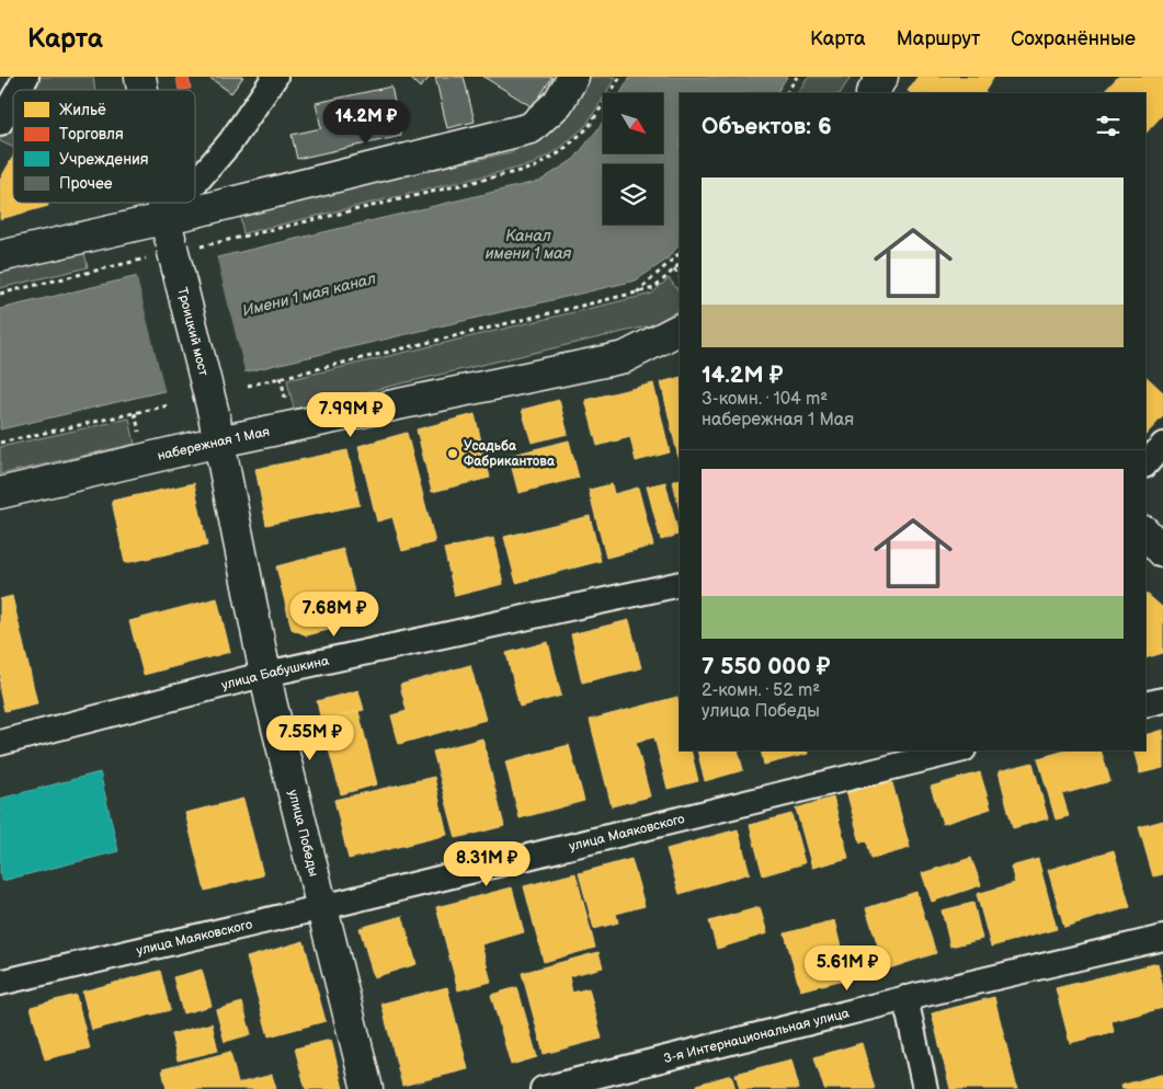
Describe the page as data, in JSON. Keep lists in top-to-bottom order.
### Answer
{
  "streets": {
    "main road": ["Троицкий мост", "набережная 1 Мая", "улица Победы"],
    "street": ["улица Бабушкина", "улица Маяковского", "3-я Интернациональная улица"]
  },
  "crossings": [
    ["Троицкий мост", "набережная 1 Мая"],
    ["Троицкий мост", "улица Победы"],
    ["набережная 1 Мая", "улица Победы"],
    ["улица Бабушкина", "улица Победы"],
    ["улица Победы", "улица Маяковского"]
  ],
  "water": ["Канал имени 1 мая", "Имени 1 мая канал"],
  "places": ["Усадьба Фабрикантова"],
  "legend": [
    "Жильё",
    "Торговля",
    "Учреждения",
    "Прочее"
  ],
  "north": "bottom right",
  "page": {
    "header": "Карта",
    "nav": ["Карта", "Маршрут", "Сохранённые"],
    "heading": "Объектов: 6",
    "price": [
      "14.2M ₽",
      "7.99M ₽",
      "7.68M ₽",
      "7.55M ₽",
      "8.31M ₽",
      "5.61M ₽"
    ],
    "list": [
      {
        "name": "14.2M ₽",
        "note": "3-комн. · 104 m² · набережная 1 Мая"
      },
      {
        "name": "7 550 000 ₽",
        "note": "2-комн. · 52 m² · улица Победы"
      }
    ]
  }
}
